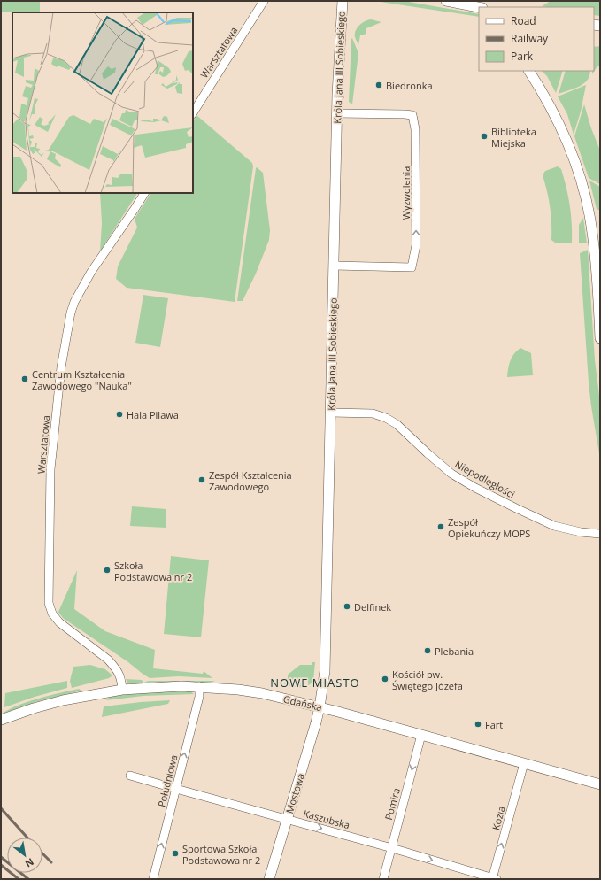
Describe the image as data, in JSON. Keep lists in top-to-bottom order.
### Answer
{
  "streets": {
    "street": [
      "Warsztatowa",
      "Króla Jana III Sobieskiego",
      "Wyzwolenia",
      "Niepodległości",
      "Gdańska",
      "Południowa",
      "Mostowa",
      "Pomira",
      "Kozia",
      "Kaszubska"
    ]
  },
  "crossings": [
    ["Warsztatowa", "Gdańska"],
    ["Króla Jana III Sobieskiego", "Wyzwolenia"],
    ["Króla Jana III Sobieskiego", "Niepodległości"],
    ["Króla Jana III Sobieskiego", "Gdańska"],
    ["Króla Jana III Sobieskiego", "Mostowa"],
    ["Gdańska", "Południowa"],
    ["Gdańska", "Mostowa"],
    ["Gdańska", "Pomira"],
    ["Gdańska", "Kozia"],
    ["Południowa", "Kaszubska"],
    ["Mostowa", "Kaszubska"],
    ["Pomira", "Kaszubska"],
    ["Kozia", "Kaszubska"]
  ],
  "one_way": [
    "Południowa",
    "Pomira",
    "Kozia",
    "Kaszubska"
  ],
  "districts": ["NOWE MIASTO"],
  "places": [
    "Biedronka",
    "Biblioteka Miejska",
    "Centrum Kształcenia Zawodowego \"Nauka\"",
    "Hala Pilawa",
    "Zespół Kształcenia Zawodowego",
    "Zespół Opiekuńczy MOPS",
    "Szkoła Podstawowa nr 2",
    "Delfinek",
    "Plebania",
    "Kościół pw. Świętego Józefa",
    "Fart",
    "Sportowa Szkoła Podstawowa nr 2"
  ],
  "legend": ["Road", "Railway", "Park"],
  "north": "bottom right"
}
